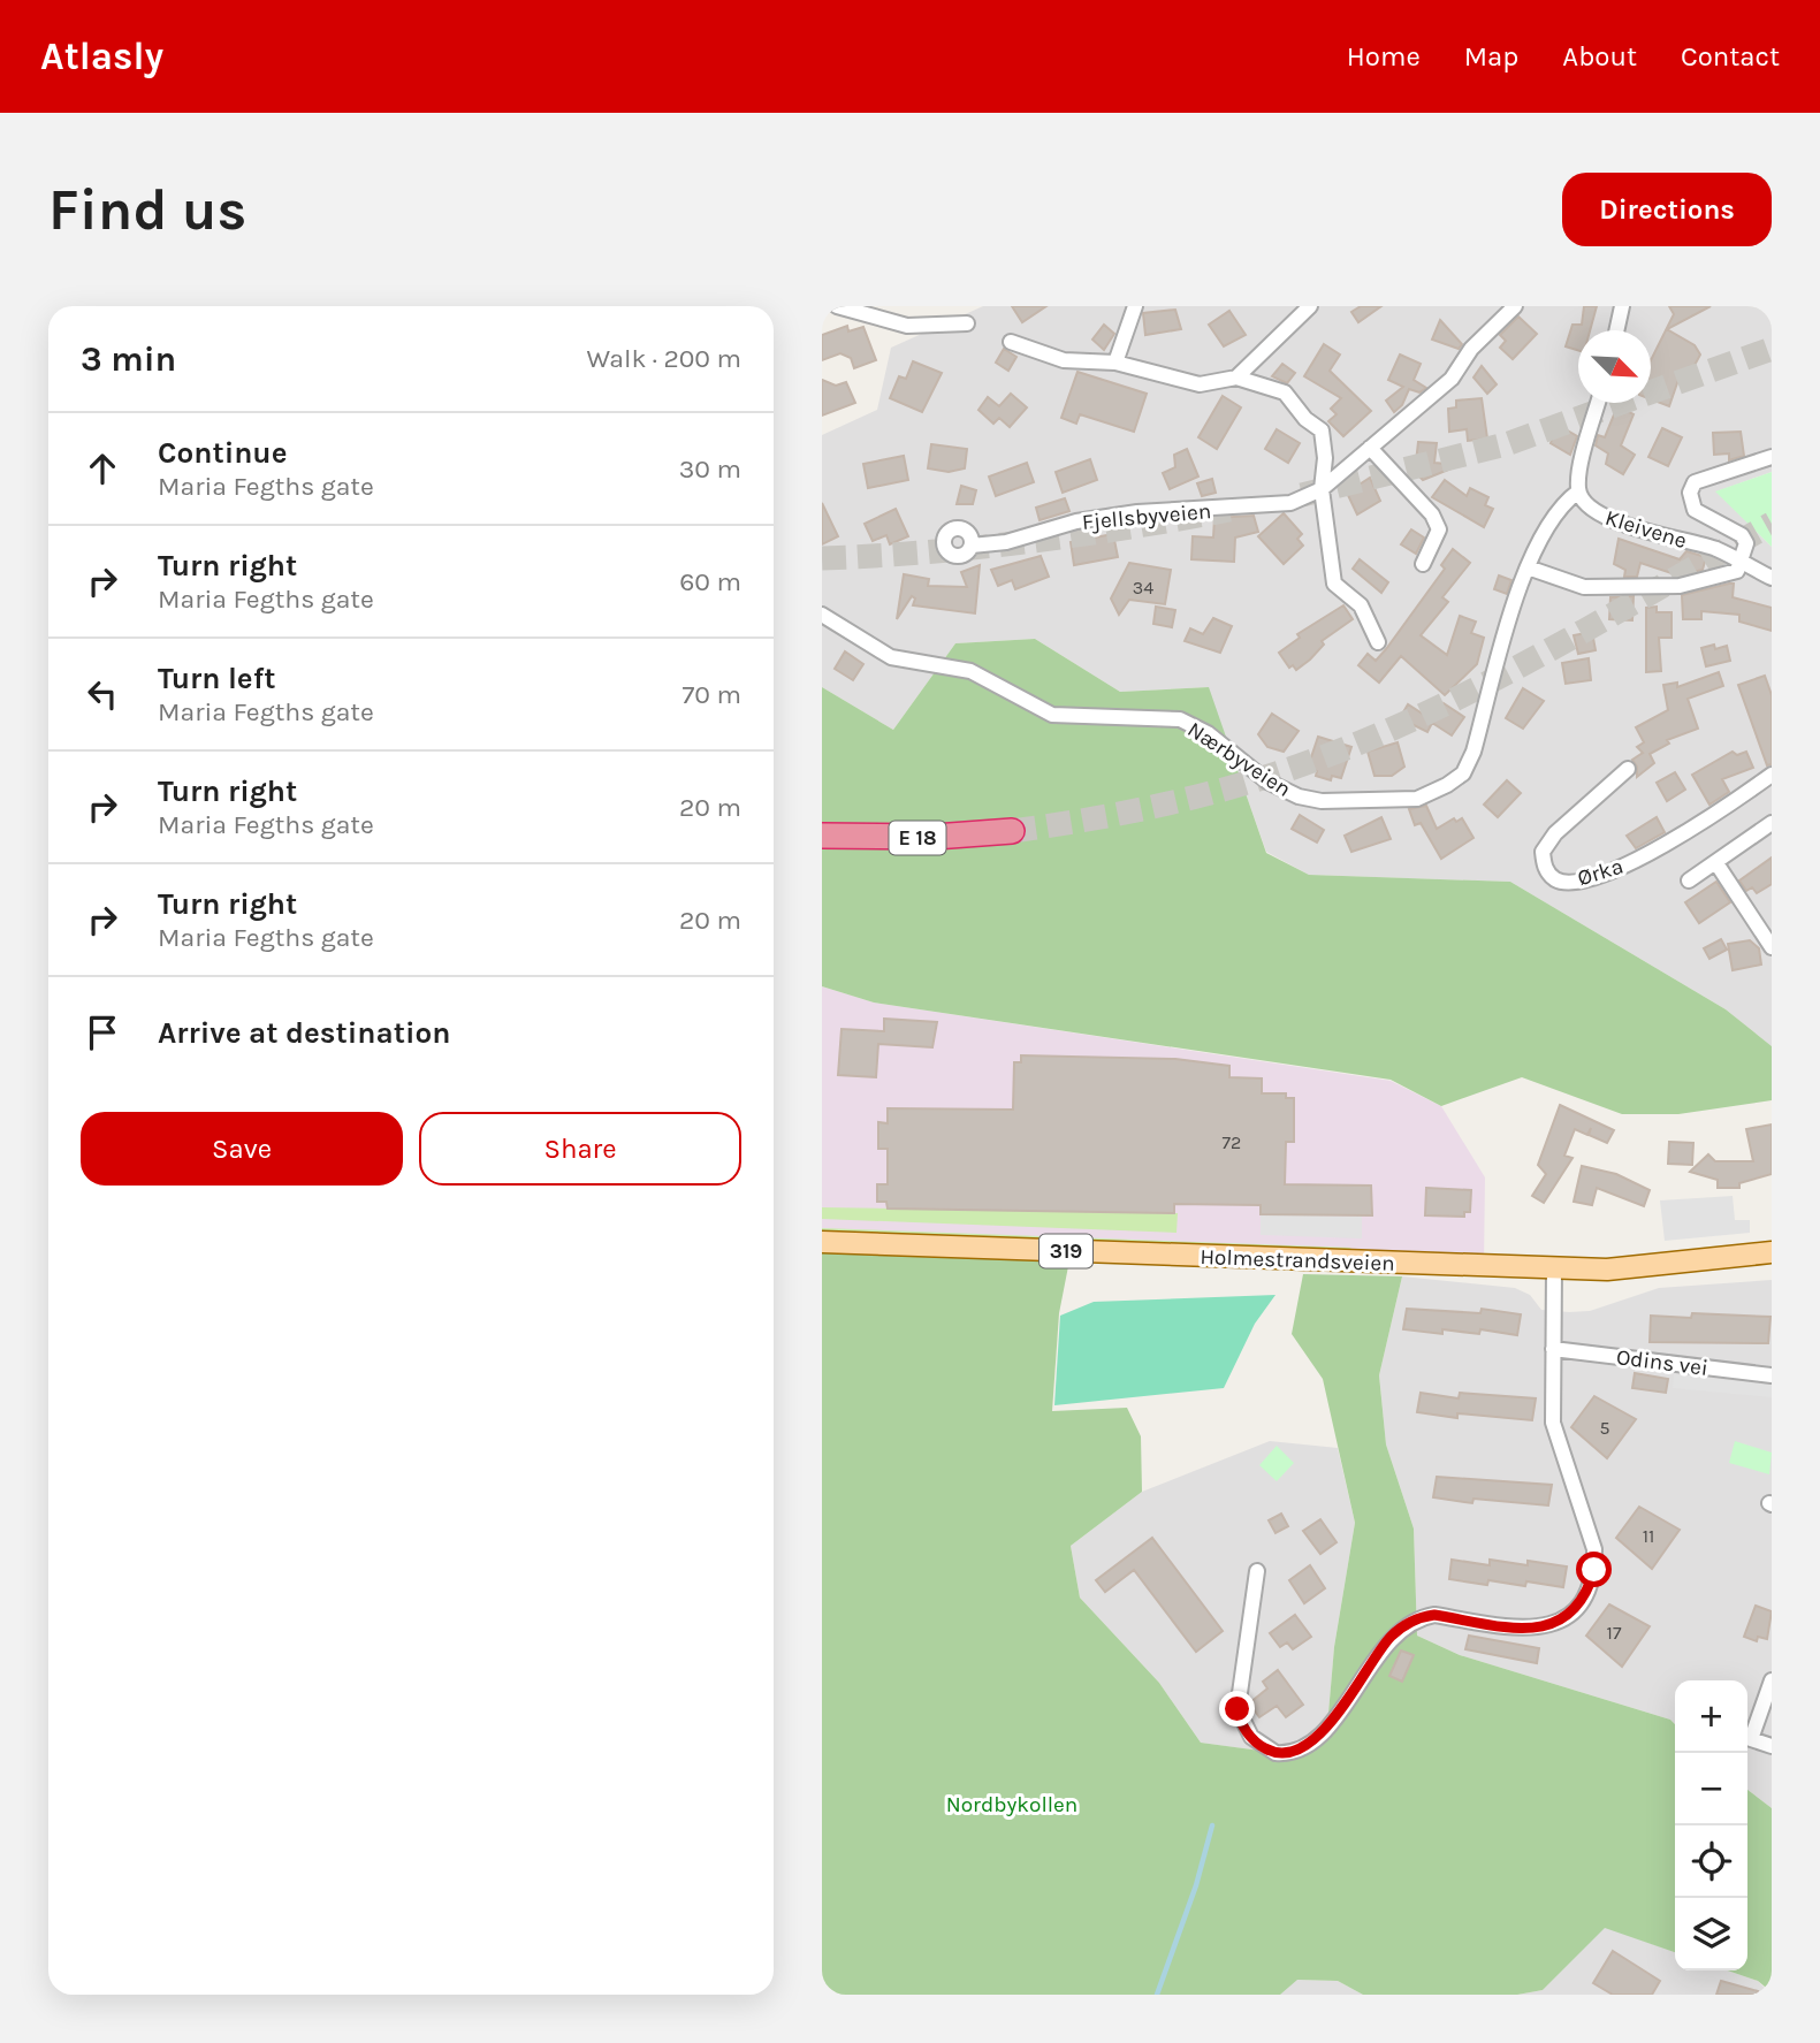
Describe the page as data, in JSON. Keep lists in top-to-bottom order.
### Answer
{
  "streets": {
    "highway": ["E 18"],
    "main road": ["319", "Holmestrandsveien"],
    "street": [
      "Fjellsbyveien",
      "Kleivene",
      "Nærbyveien",
      "Ørka",
      "Odins vei"
    ]
  },
  "crossings": [
    ["Kleivene", "Nærbyveien"]
  ],
  "parks": ["Nordbykollen"],
  "house_numbers": [
    "34",
    "72",
    "5",
    "11",
    "17"
  ],
  "north": "bottom right",
  "page": {
    "header": "Atlasly",
    "nav": [
      "Home",
      "Map",
      "About",
      "Contact"
    ],
    "buttons": [
      "Directions",
      ["Save", "Share"]
    ],
    "title": "Find us",
    "heading": ["3 min", "Walk · 200 m"],
    "list": [
      ["Continue", "Maria Fegths gate", "30 m"],
      ["Turn right", "Maria Fegths gate", "60 m"],
      ["Turn left", "Maria Fegths gate", "70 m"],
      ["Turn right", "Maria Fegths gate", "20 m"],
      ["Turn right", "Maria Fegths gate", "20 m"],
      "Arrive at destination"
    ],
    "map_buttons": ["+", "−"]
  }
}
